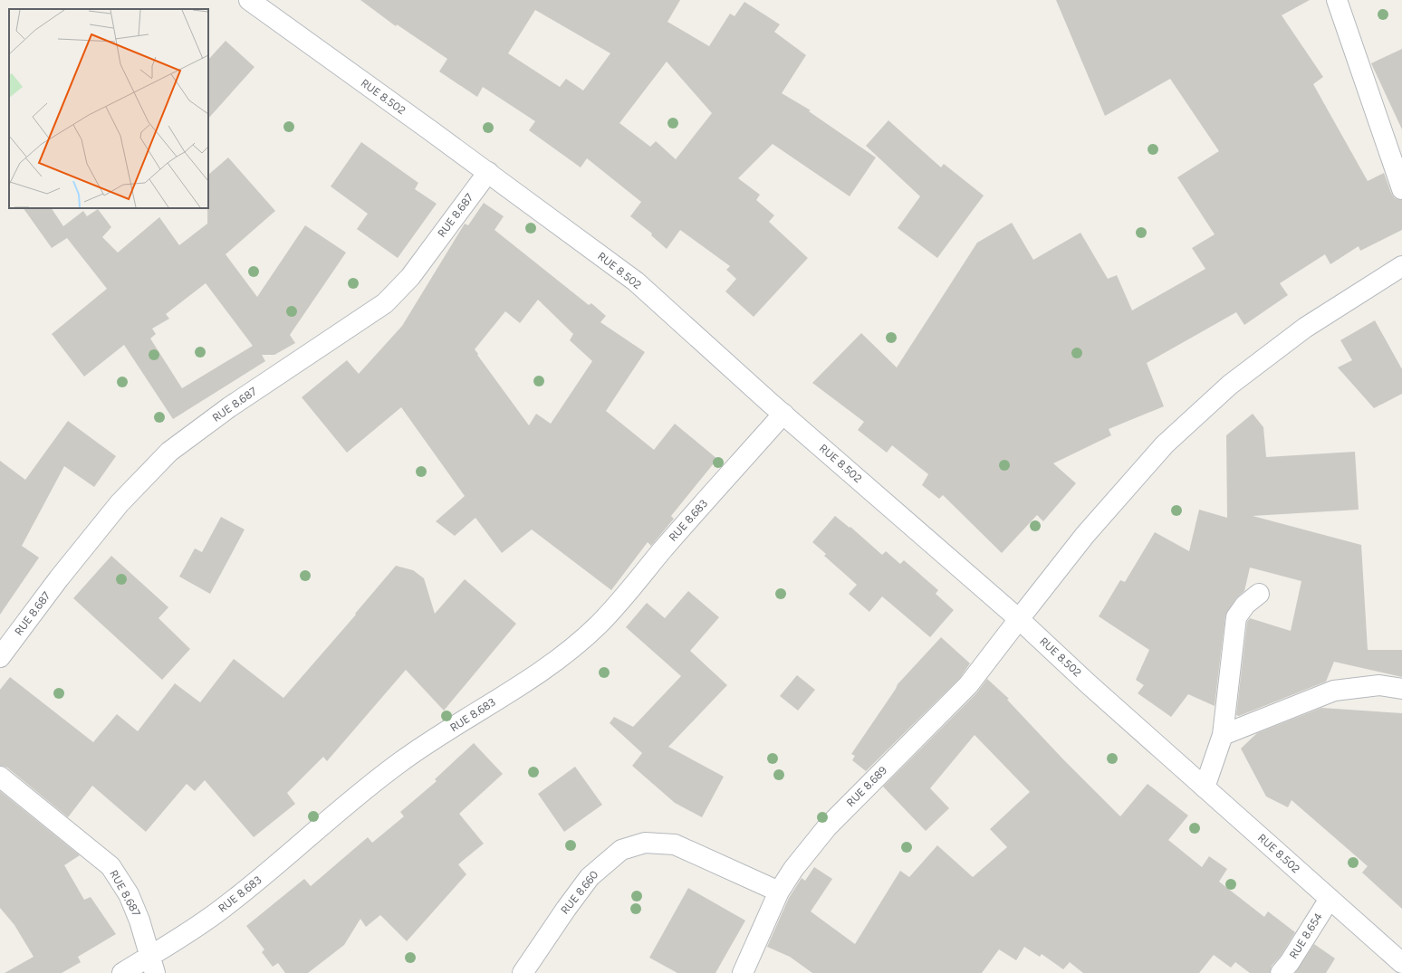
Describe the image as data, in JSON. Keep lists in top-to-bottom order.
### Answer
{
  "streets": {
    "street": [
      "RUE 8.502",
      "RUE 8.687",
      "RUE 8.683",
      "RUE 8.689",
      "RUE 8.660",
      "RUE 8.654"
    ]
  },
  "crossings": [
    ["RUE 8.502", "RUE 8.687"],
    ["RUE 8.502", "RUE 8.683"],
    ["RUE 8.502", "RUE 8.689"],
    ["RUE 8.502", "RUE 8.654"],
    ["RUE 8.687", "RUE 8.683"],
    ["RUE 8.689", "RUE 8.660"]
  ]
}
